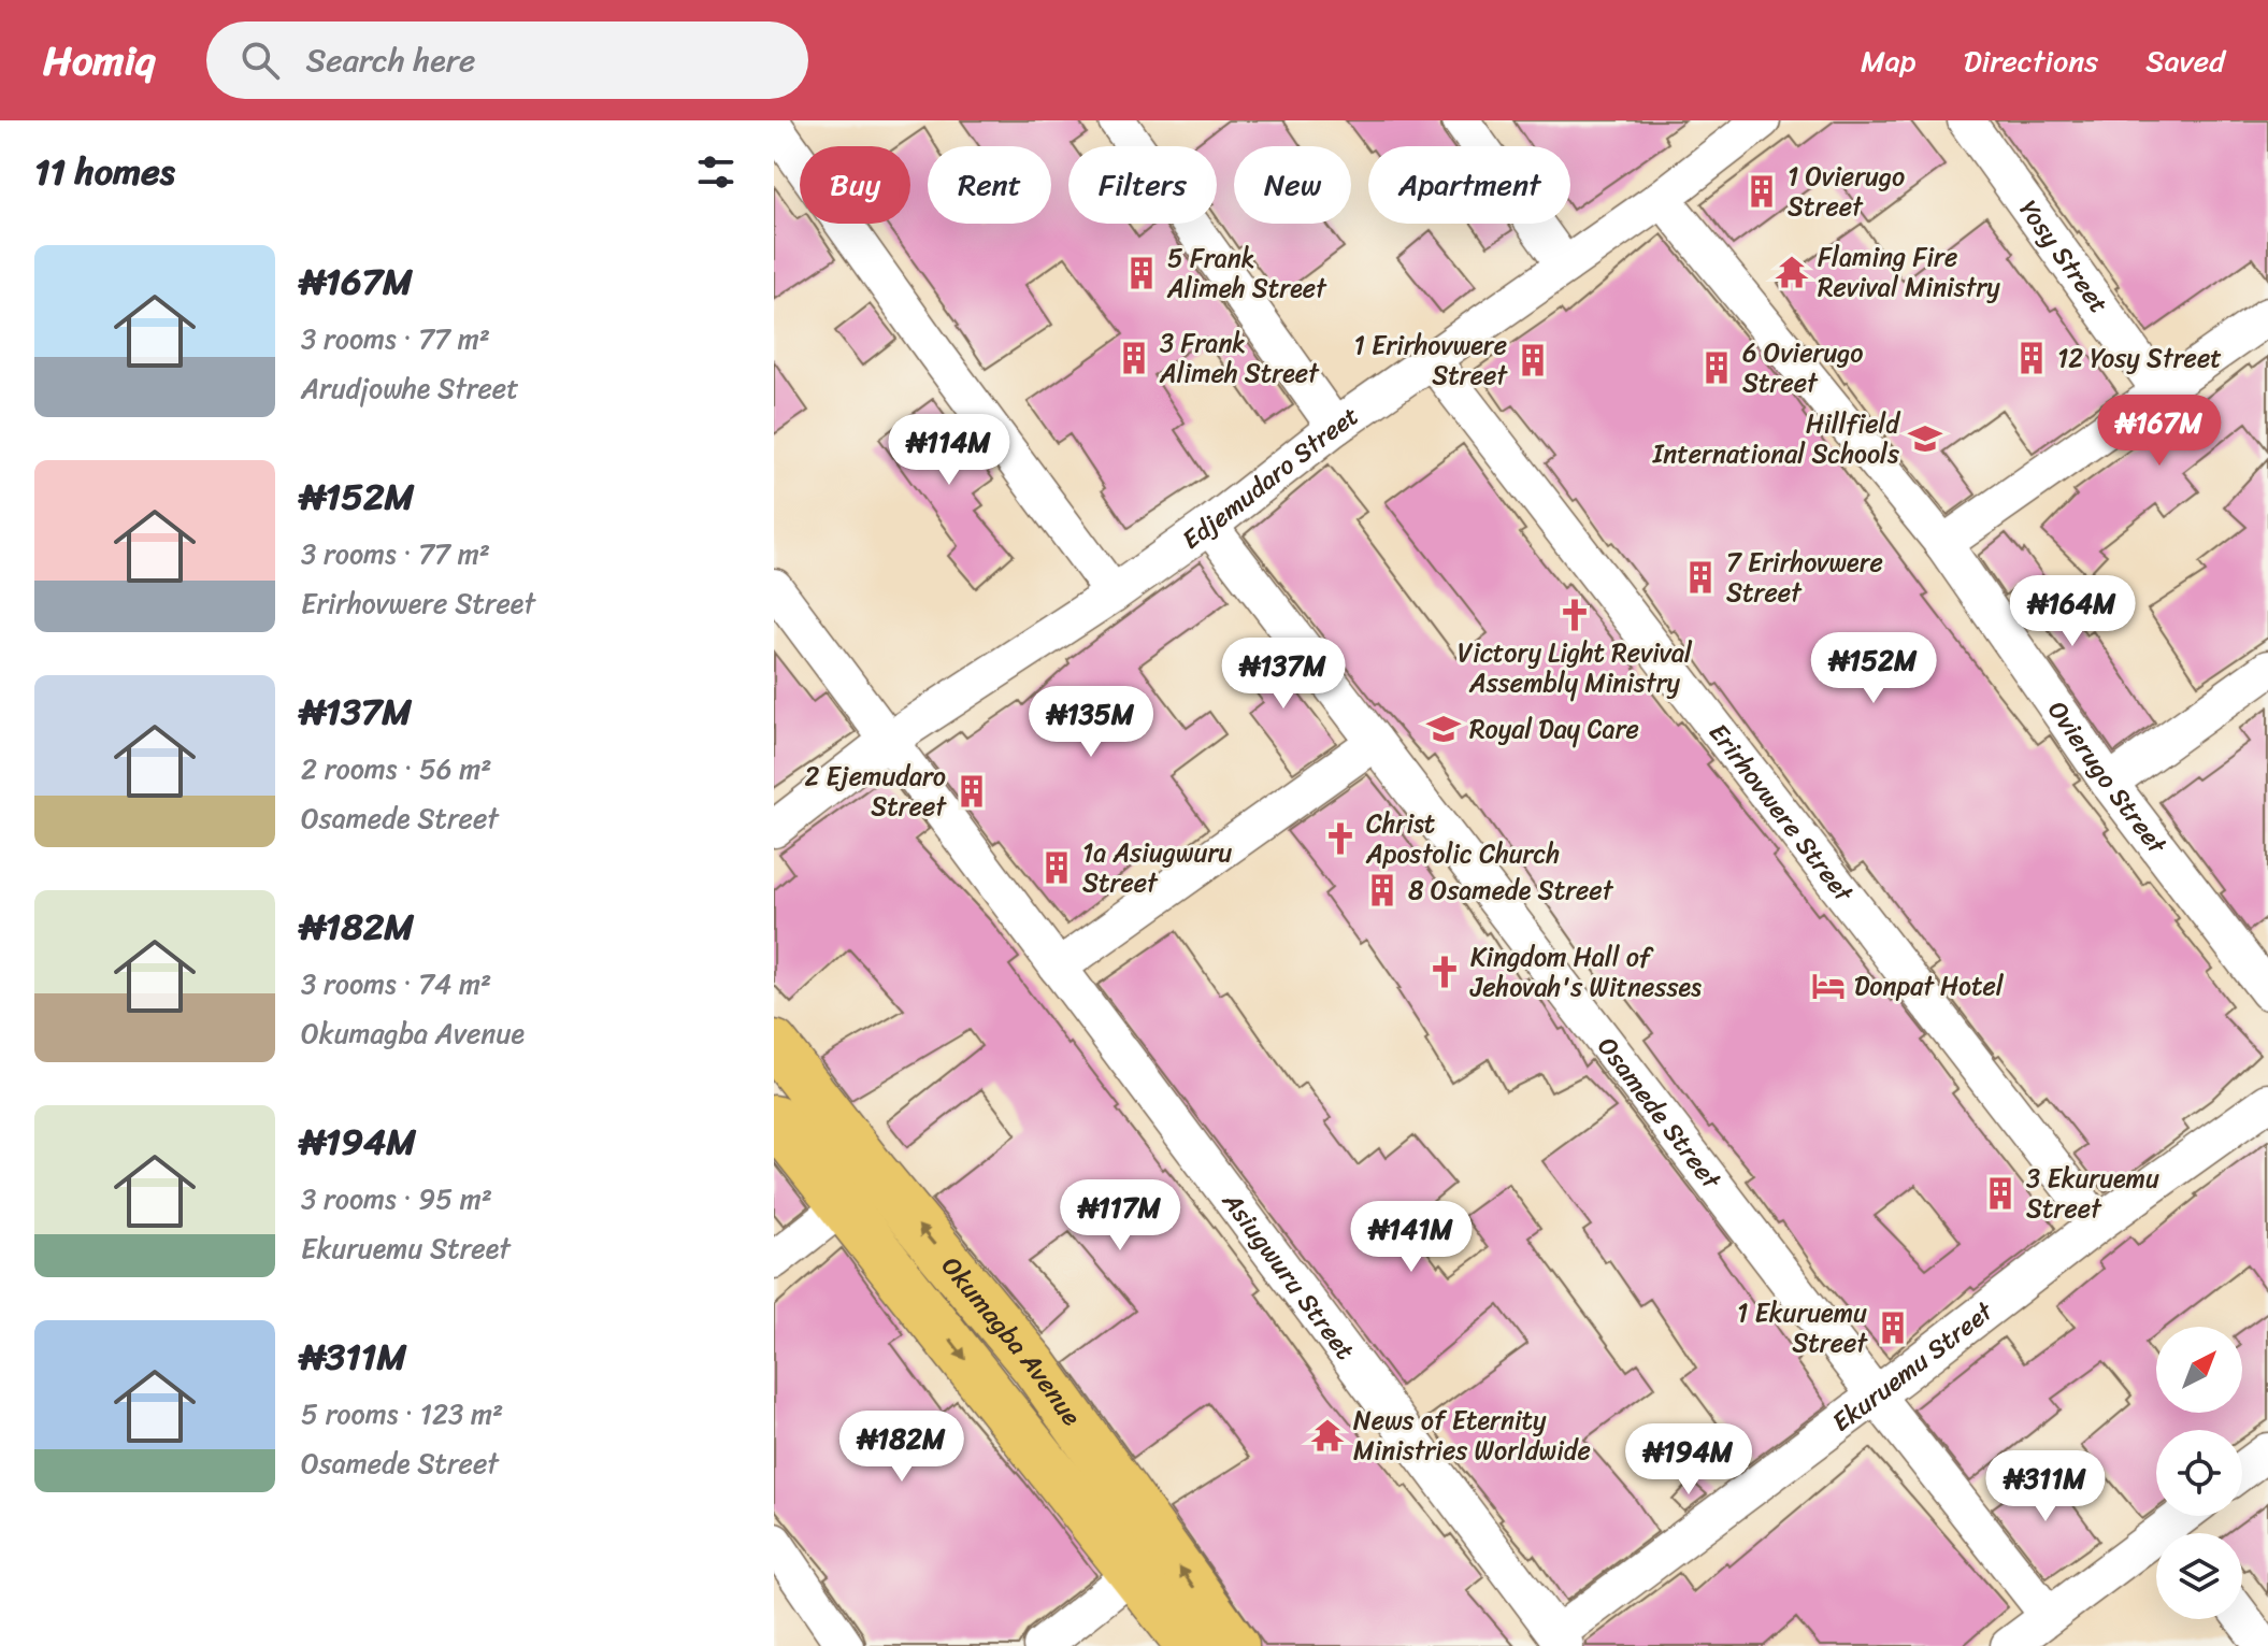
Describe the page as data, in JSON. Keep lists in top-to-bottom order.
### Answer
{
  "streets": {
    "main road": ["Okumagba Avenue"],
    "street": [
      "Yosy Street",
      "Edjemudaro Street",
      "Ovierugo Street",
      "Erirhovwere Street",
      "Osamede Street",
      "Asiugwuru Street",
      "Ekuruemu Street"
    ]
  },
  "crossings": [
    ["Edjemudaro Street", "Ovierugo Street"],
    ["Edjemudaro Street", "Erirhovwere Street"],
    ["Edjemudaro Street", "Osamede Street"],
    ["Edjemudaro Street", "Asiugwuru Street"],
    ["Erirhovwere Street", "Ekuruemu Street"],
    ["Osamede Street", "Ekuruemu Street"],
    ["Asiugwuru Street", "Ekuruemu Street"]
  ],
  "places": {
    "building": [
      "1 Ovierugo Street",
      "5 Frank Alimeh Street",
      "3 Frank Alimeh Street",
      "12 Yosy Street",
      "1 Erirhovwere Street",
      "6 Ovierugo Street",
      "7 Erirhovwere Street",
      "2 Ejemudaro Street",
      "1a Asiugwuru Street",
      "8 Osamede Street",
      "3 Ekuruemu Street",
      "1 Ekuruemu Street"
    ],
    "temple": ["Flaming Fire Revival Ministry", "News of Eternity Ministries Worldwide"],
    "school or university": ["Hillfield International Schools", "Royal Day Care"],
    "church": ["Victory Light Revival Assembly Ministry", "Christ Apostolic Church", "Kingdom Hall of Jehovah's Witnesses"],
    "hotel": ["Donpat Hotel"]
  },
  "north": "top right",
  "page": {
    "header": "Homiq",
    "search": "Search here",
    "nav": ["Map", "Directions", "Saved"],
    "heading": "11 homes",
    "chip": [
      "Buy",
      "Rent",
      "Filters",
      "New",
      "Apartment"
    ],
    "list": [
      {
        "name": "₦167M",
        "note": "3 rooms · 77 m² · Arudjowhe Street"
      },
      {
        "name": "₦152M",
        "note": "3 rooms · 77 m² · Erirhovwere Street"
      },
      {
        "name": "₦137M",
        "note": "2 rooms · 56 m² · Osamede Street"
      },
      {
        "name": "₦182M",
        "note": "3 rooms · 74 m² · Okumagba Avenue"
      },
      {
        "name": "₦194M",
        "note": "3 rooms · 95 m² · Ekuruemu Street"
      },
      {
        "name": "₦311M",
        "note": "5 rooms · 123 m² · Osamede Street"
      }
    ],
    "price": [
      "₦167M",
      "₦114M",
      "₦164M",
      "₦152M",
      "₦137M",
      "₦135M",
      "₦117M",
      "₦141M",
      "₦182M",
      "₦194M",
      "₦311M"
    ]
  }
}
